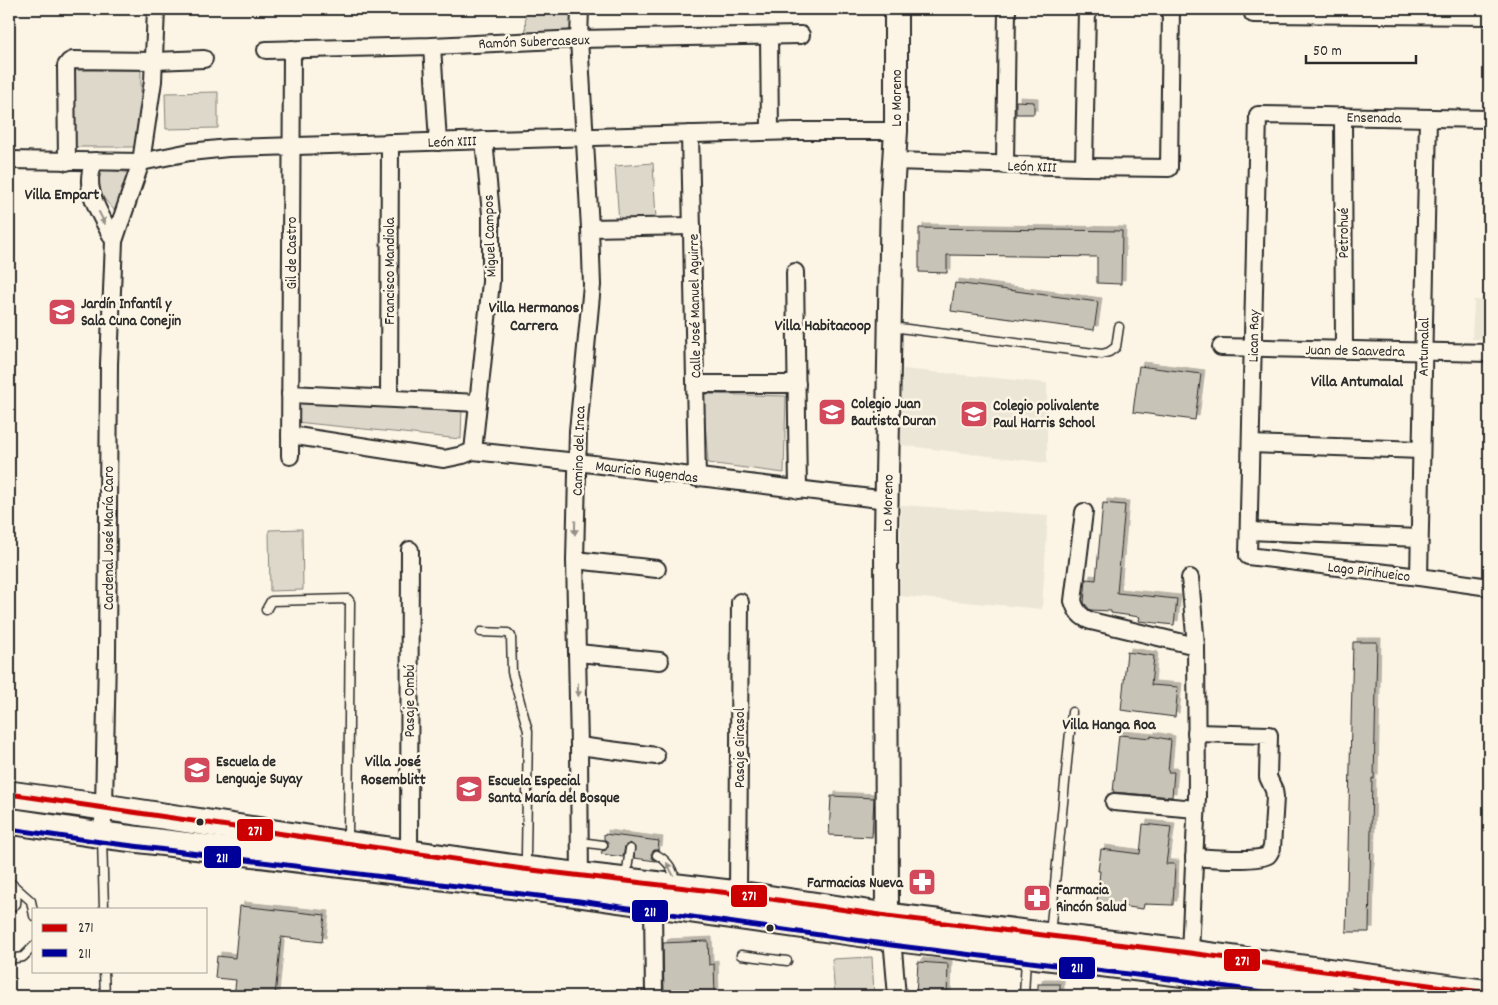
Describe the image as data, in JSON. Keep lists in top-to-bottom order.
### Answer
{
  "streets": {
    "street": [
      "Ramón Subercaseux",
      "Lo Moreno",
      "Ensenada",
      "León XIII",
      "Petrohué",
      "Miguel Campos",
      "Gil de Castro",
      "Francisco Mandiola",
      "Calle José Manuel Aguirre",
      "Lican Ray",
      "Antumalal",
      "Juan de Saavedra",
      "Camino del Inca",
      "Mauricio Rugendas",
      "Cardenal José María Caro",
      "Lago Pirihueico",
      "Pasaje Ombú",
      "Pasaje Girasol"
    ]
  },
  "crossings": [
    ["Ramón Subercaseux", "Gil de Castro"],
    ["Ramón Subercaseux", "Camino del Inca"],
    ["Lo Moreno", "León XIII"],
    ["Lo Moreno", "Mauricio Rugendas"],
    ["Ensenada", "Petrohué"],
    ["Ensenada", "Lican Ray"],
    ["Ensenada", "Antumalal"],
    ["León XIII", "Miguel Campos"],
    ["León XIII", "Gil de Castro"],
    ["León XIII", "Francisco Mandiola"],
    ["León XIII", "Calle José Manuel Aguirre"],
    ["León XIII", "Camino del Inca"],
    ["León XIII", "Cardenal José María Caro"],
    ["Petrohué", "Juan de Saavedra"],
    ["Miguel Campos", "Mauricio Rugendas"],
    ["Gil de Castro", "Mauricio Rugendas"],
    ["Calle José Manuel Aguirre", "Mauricio Rugendas"],
    ["Lican Ray", "Juan de Saavedra"],
    ["Lican Ray", "Lago Pirihueico"],
    ["Antumalal", "Juan de Saavedra"],
    ["Antumalal", "Lago Pirihueico"],
    ["Camino del Inca", "Mauricio Rugendas"]
  ],
  "districts": [
    "Villa Empart",
    "Villa Hermanos Carrera",
    "Villa Habitacoop",
    "Villa Antumalal",
    "Villa Hanga Roa",
    "Villa José Rosemblitt"
  ],
  "places": {
    "school or university": [
      "Jardín Infantíl y Sala Cuna Conejin",
      "Colegio Juan Bautista Duran",
      "Colegio polivalente Paul Harris School",
      "Escuela de Lenguaje Suyay",
      "Escuela Especial Santa María del Bosque"
    ],
    "pharmacy": ["Farmacias Nueva", "Farmacia Rincón Salud"]
  },
  "lines": ["transit line 271", "transit line 211"],
  "legend": ["271", "211"],
  "scale_bar": "50 m"
}
